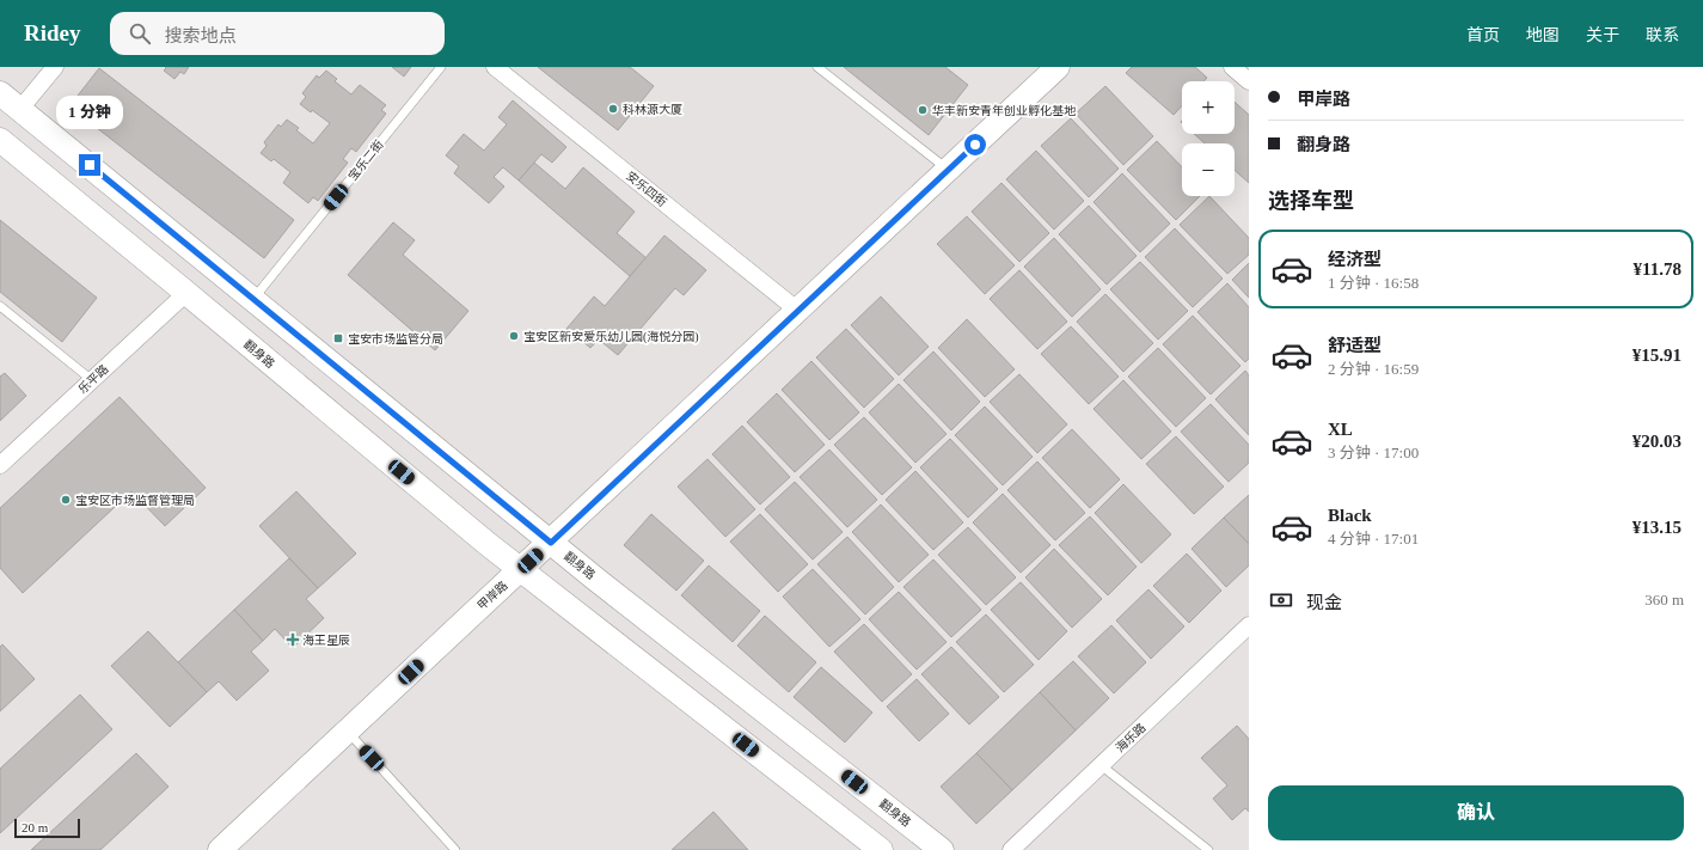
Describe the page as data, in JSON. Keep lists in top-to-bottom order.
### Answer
{
  "streets": {
    "main road": ["翻身路", "甲岸路"],
    "street": ["安乐四街", "乐平路", "海乐路"],
    "lane": ["宝乐二街"]
  },
  "crossings": [
    ["宝乐二街", "翻身路"],
    ["安乐四街", "甲岸路"],
    ["翻身路", "乐平路"],
    ["翻身路", "甲岸路"]
  ],
  "places": {
    "other": [
      "科林源大厦",
      "华丰新安青年创业孵化基地",
      "宝安区新安爱乐幼儿园(海悦分园)",
      "宝安区市场监督管理局"
    ],
    "transit": ["宝安市场监管分局"],
    "health": ["海王星辰"]
  },
  "scale_bar": "20 m",
  "page": {
    "header": "Ridey",
    "search": "搜索地点",
    "nav": [
      "首页",
      "地图",
      "关于",
      "联系"
    ],
    "banner": ["甲岸路", "翻身路"],
    "map_buttons": ["+", "−"],
    "bubble": "1 分钟",
    "heading": "选择车型",
    "list": [
      {
        "name": "经济型",
        "note": "1 分钟 · 16:58",
        "value": "¥11.78"
      },
      {
        "name": "舒适型",
        "note": "2 分钟 · 16:59",
        "value": "¥15.91"
      },
      {
        "name": "XL",
        "note": "3 分钟 · 17:00",
        "value": "¥20.03"
      },
      {
        "name": "Black",
        "note": "4 分钟 · 17:01",
        "value": "¥13.15"
      }
    ],
    "pay": ["现金", "360 m"],
    "buttons": "确认",
    "scale": "20 m"
  }
}
